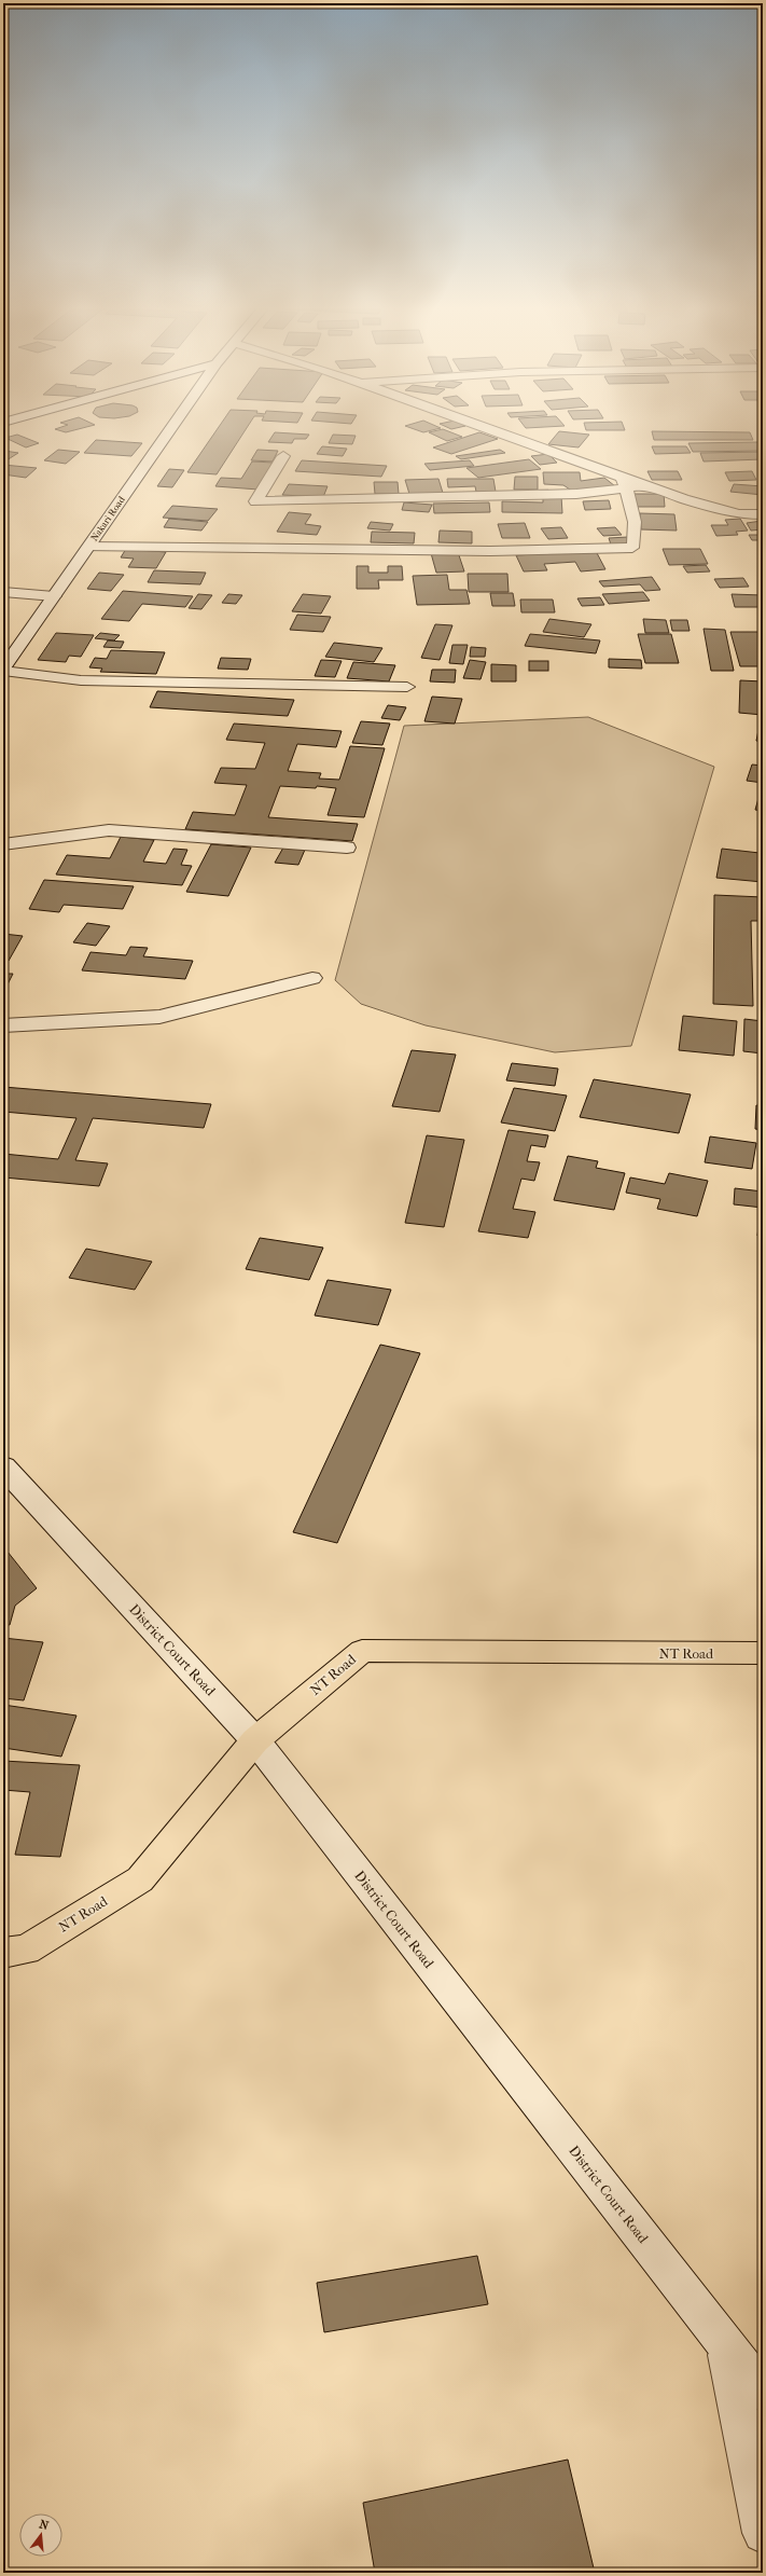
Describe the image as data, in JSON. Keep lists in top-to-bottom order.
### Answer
{
  "streets": {
    "main road": ["NT Road"],
    "street": ["Nakari Road", "District Court Road"]
  },
  "crossings": [
    ["District Court Road", "NT Road"]
  ],
  "north": "top"
}
